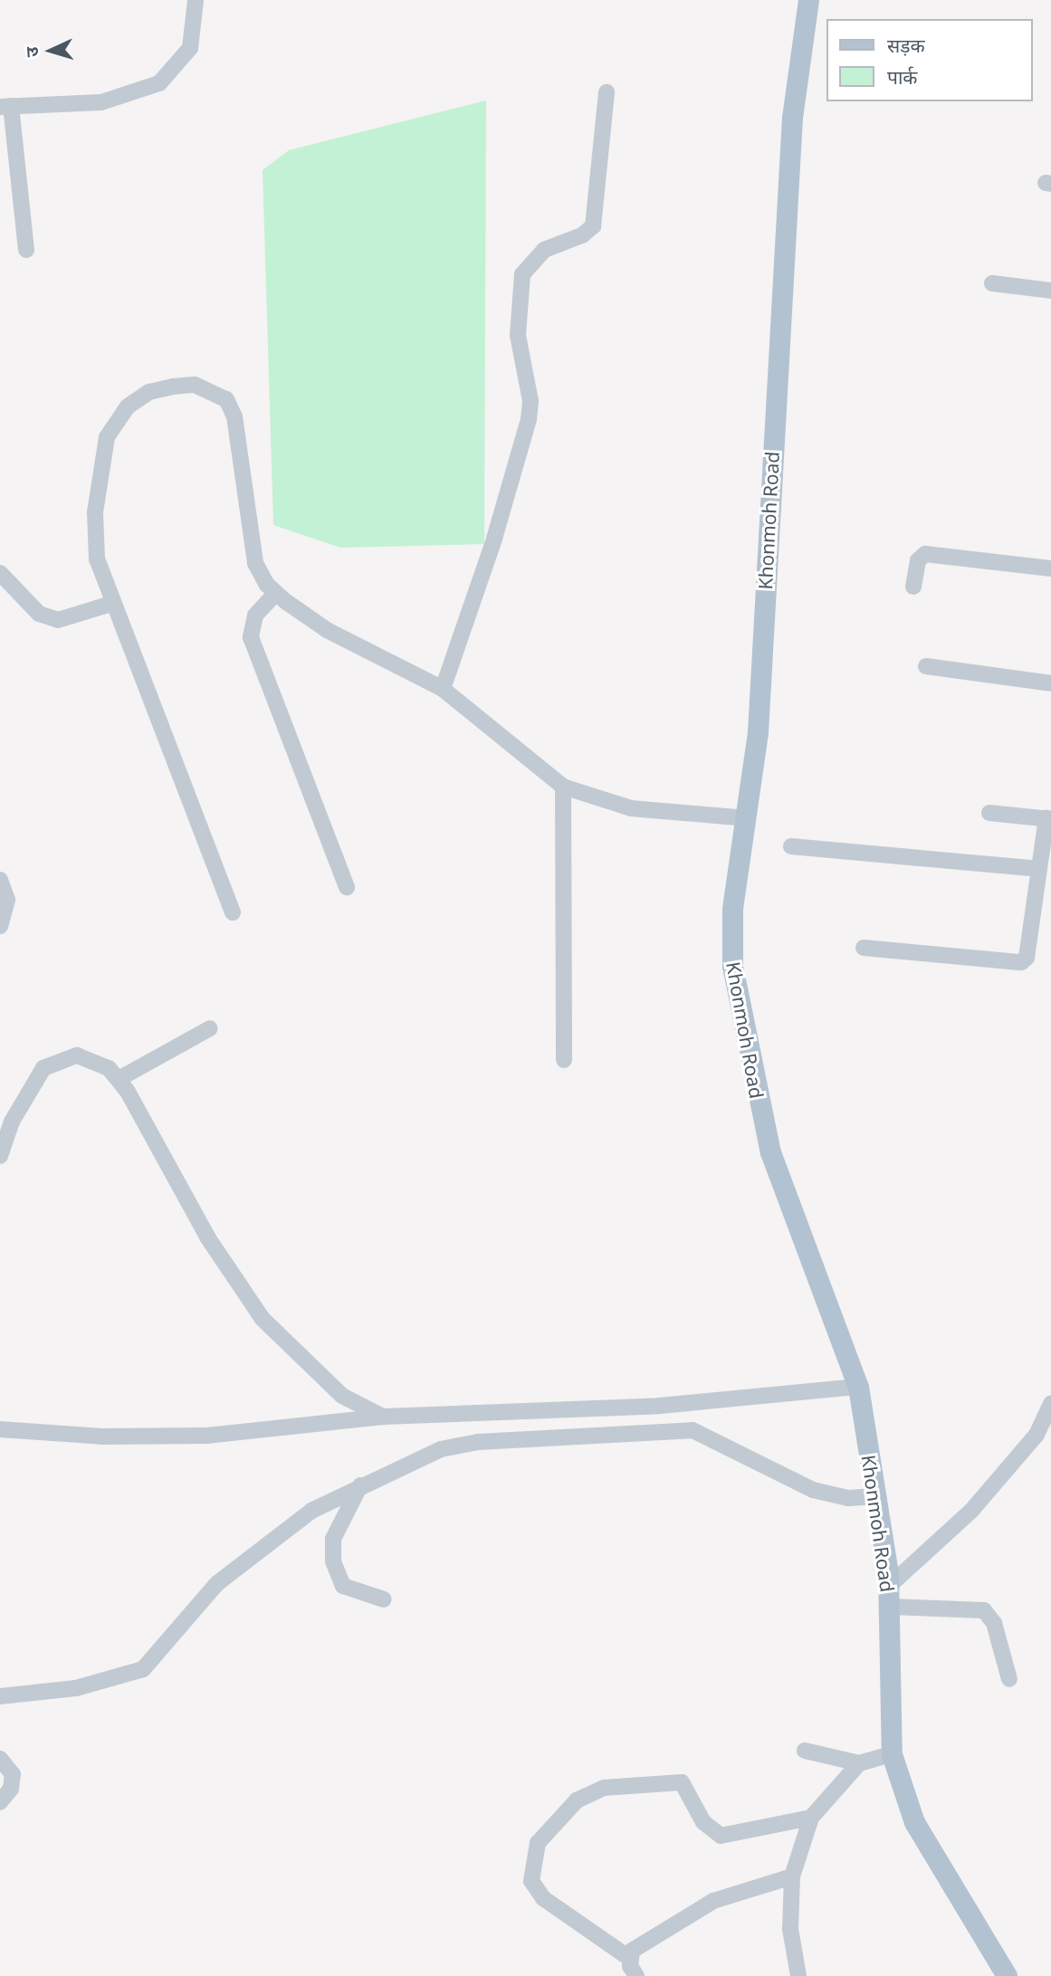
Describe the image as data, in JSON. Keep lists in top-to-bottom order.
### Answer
{
  "streets": {
    "main road": ["Khonmoh Road"]
  },
  "legend": ["सड़क", "पार्क"],
  "north": "left"
}
